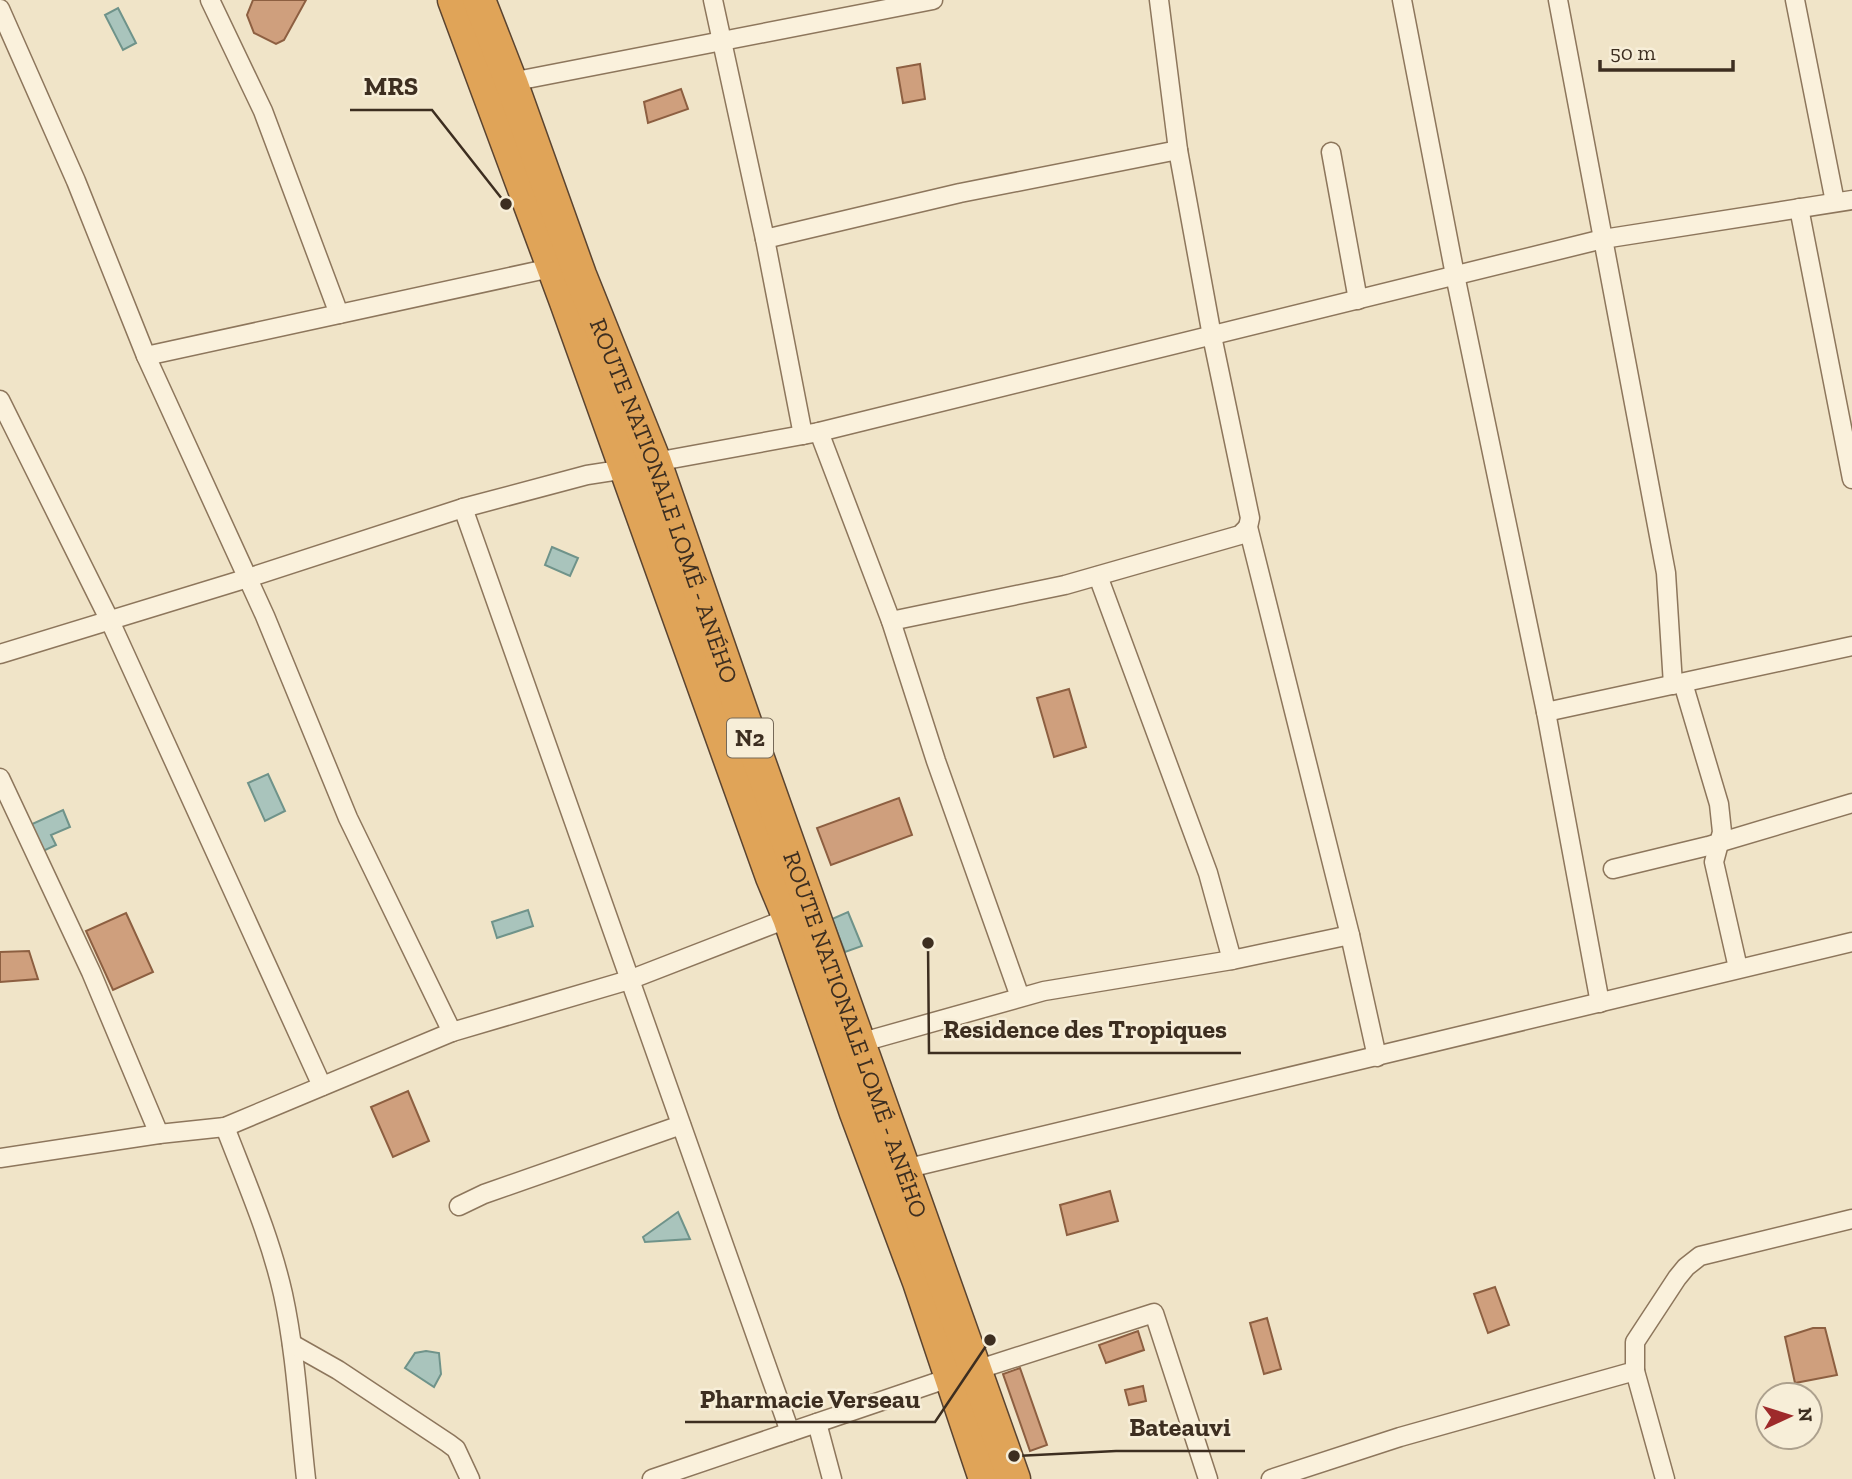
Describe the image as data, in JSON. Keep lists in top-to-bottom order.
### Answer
{
  "streets": {
    "highway": ["ROUTE NATIONALE LOMÉ - ANÉHO", "N2"]
  },
  "places": [
    "MRS",
    "Residence des Tropiques",
    "Pharmacie Verseau",
    "Bateauvi"
  ],
  "scale_bar": "50 m",
  "north": "right"
}
